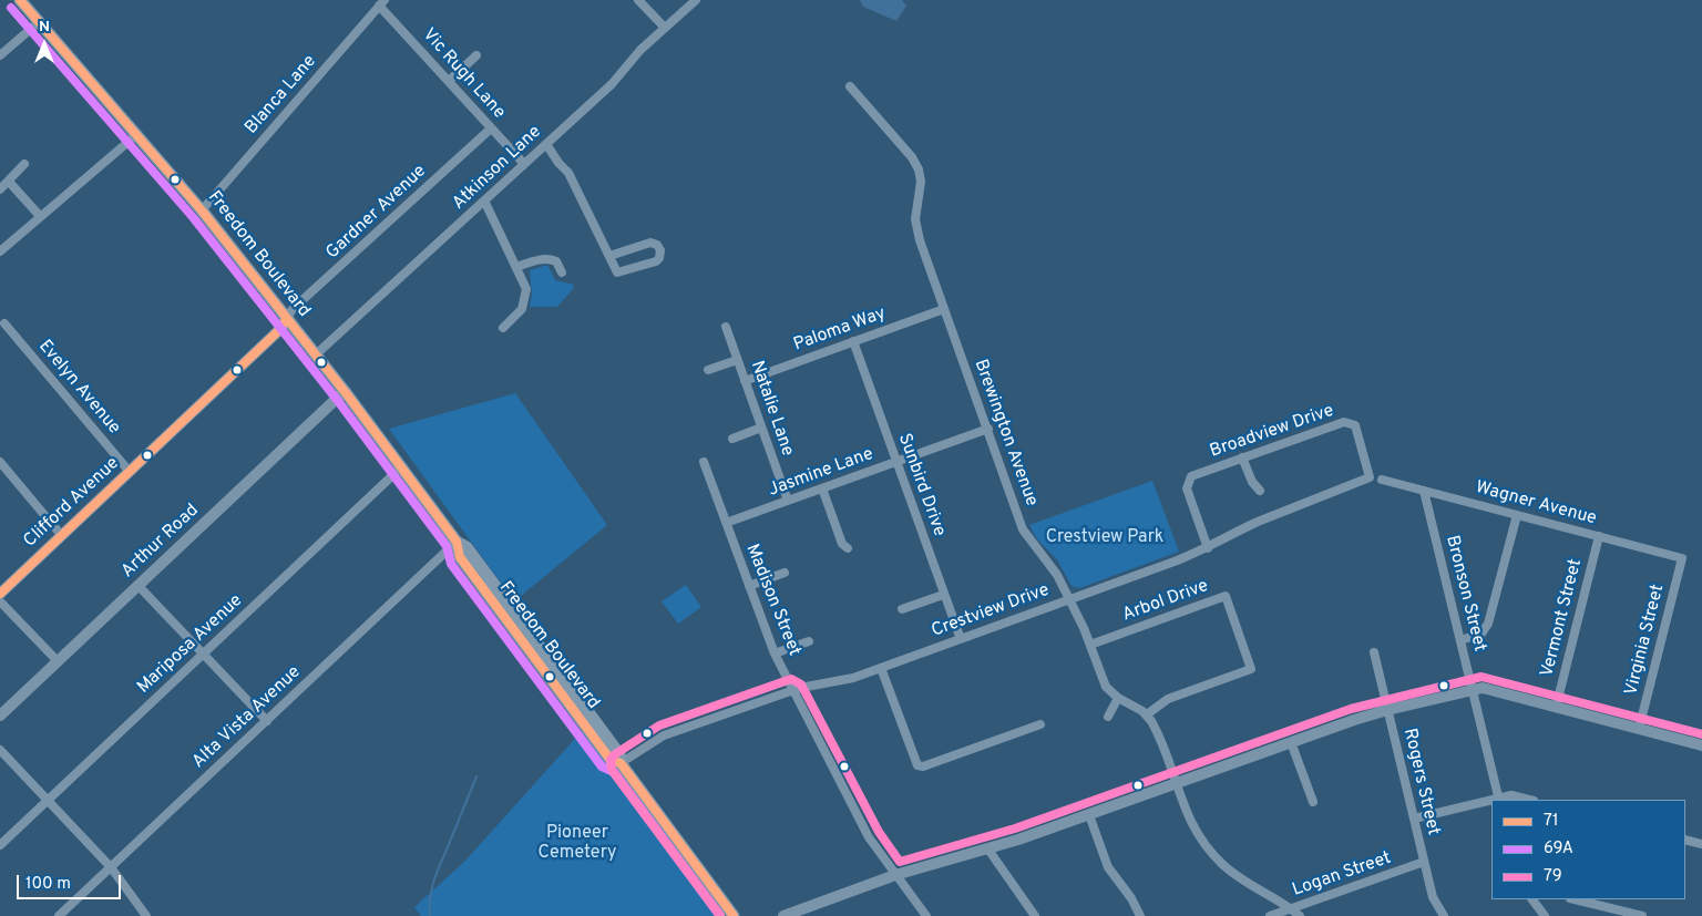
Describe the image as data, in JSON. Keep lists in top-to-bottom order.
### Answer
{
  "streets": {
    "main road": ["Freedom Boulevard"],
    "street": [
      "Vic Rugh Lane",
      "Blanca Lane",
      "Atkinson Lane",
      "Gardner Avenue",
      "Paloma Way",
      "Evelyn Avenue",
      "Natalie Lane",
      "Broadview Drive",
      "Brewington Avenue",
      "Jasmine Lane",
      "Sunbird Drive",
      "Clifford Avenue",
      "Wagner Avenue",
      "Arthur Road",
      "Bronson Street",
      "Madison Street",
      "Arbol Drive",
      "Crestview Drive",
      "Vermont Street",
      "Virginia Street",
      "Mariposa Avenue",
      "Alta Vista Avenue",
      "Rogers Street",
      "Logan Street"
    ]
  },
  "crossings": [
    ["Vic Rugh Lane", "Blanca Lane"],
    ["Vic Rugh Lane", "Atkinson Lane"],
    ["Vic Rugh Lane", "Gardner Avenue"],
    ["Blanca Lane", "Freedom Boulevard"],
    ["Atkinson Lane", "Freedom Boulevard"],
    ["Gardner Avenue", "Freedom Boulevard"],
    ["Gardner Avenue", "Clifford Avenue"],
    ["Freedom Boulevard", "Clifford Avenue"],
    ["Freedom Boulevard", "Arthur Road"],
    ["Freedom Boulevard", "Crestview Drive"],
    ["Freedom Boulevard", "Mariposa Avenue"],
    ["Freedom Boulevard", "Alta Vista Avenue"],
    ["Paloma Way", "Natalie Lane"],
    ["Paloma Way", "Brewington Avenue"],
    ["Paloma Way", "Sunbird Drive"],
    ["Evelyn Avenue", "Clifford Avenue"],
    ["Natalie Lane", "Jasmine Lane"],
    ["Broadview Drive", "Crestview Drive"],
    ["Brewington Avenue", "Jasmine Lane"],
    ["Brewington Avenue", "Arbol Drive"],
    ["Brewington Avenue", "Crestview Drive"],
    ["Jasmine Lane", "Sunbird Drive"],
    ["Jasmine Lane", "Madison Street"],
    ["Sunbird Drive", "Crestview Drive"],
    ["Wagner Avenue", "Bronson Street"],
    ["Wagner Avenue", "Vermont Street"],
    ["Wagner Avenue", "Virginia Street"],
    ["Madison Street", "Crestview Drive"],
    ["Rogers Street", "Logan Street"]
  ],
  "parks": ["Crestview Park", "Pioneer Cemetery"],
  "lines": ["transit line 71", "transit line 69A", "transit line 79"],
  "legend": ["71", "69A", "79"],
  "scale_bar": "100 m",
  "north": "top"
}
